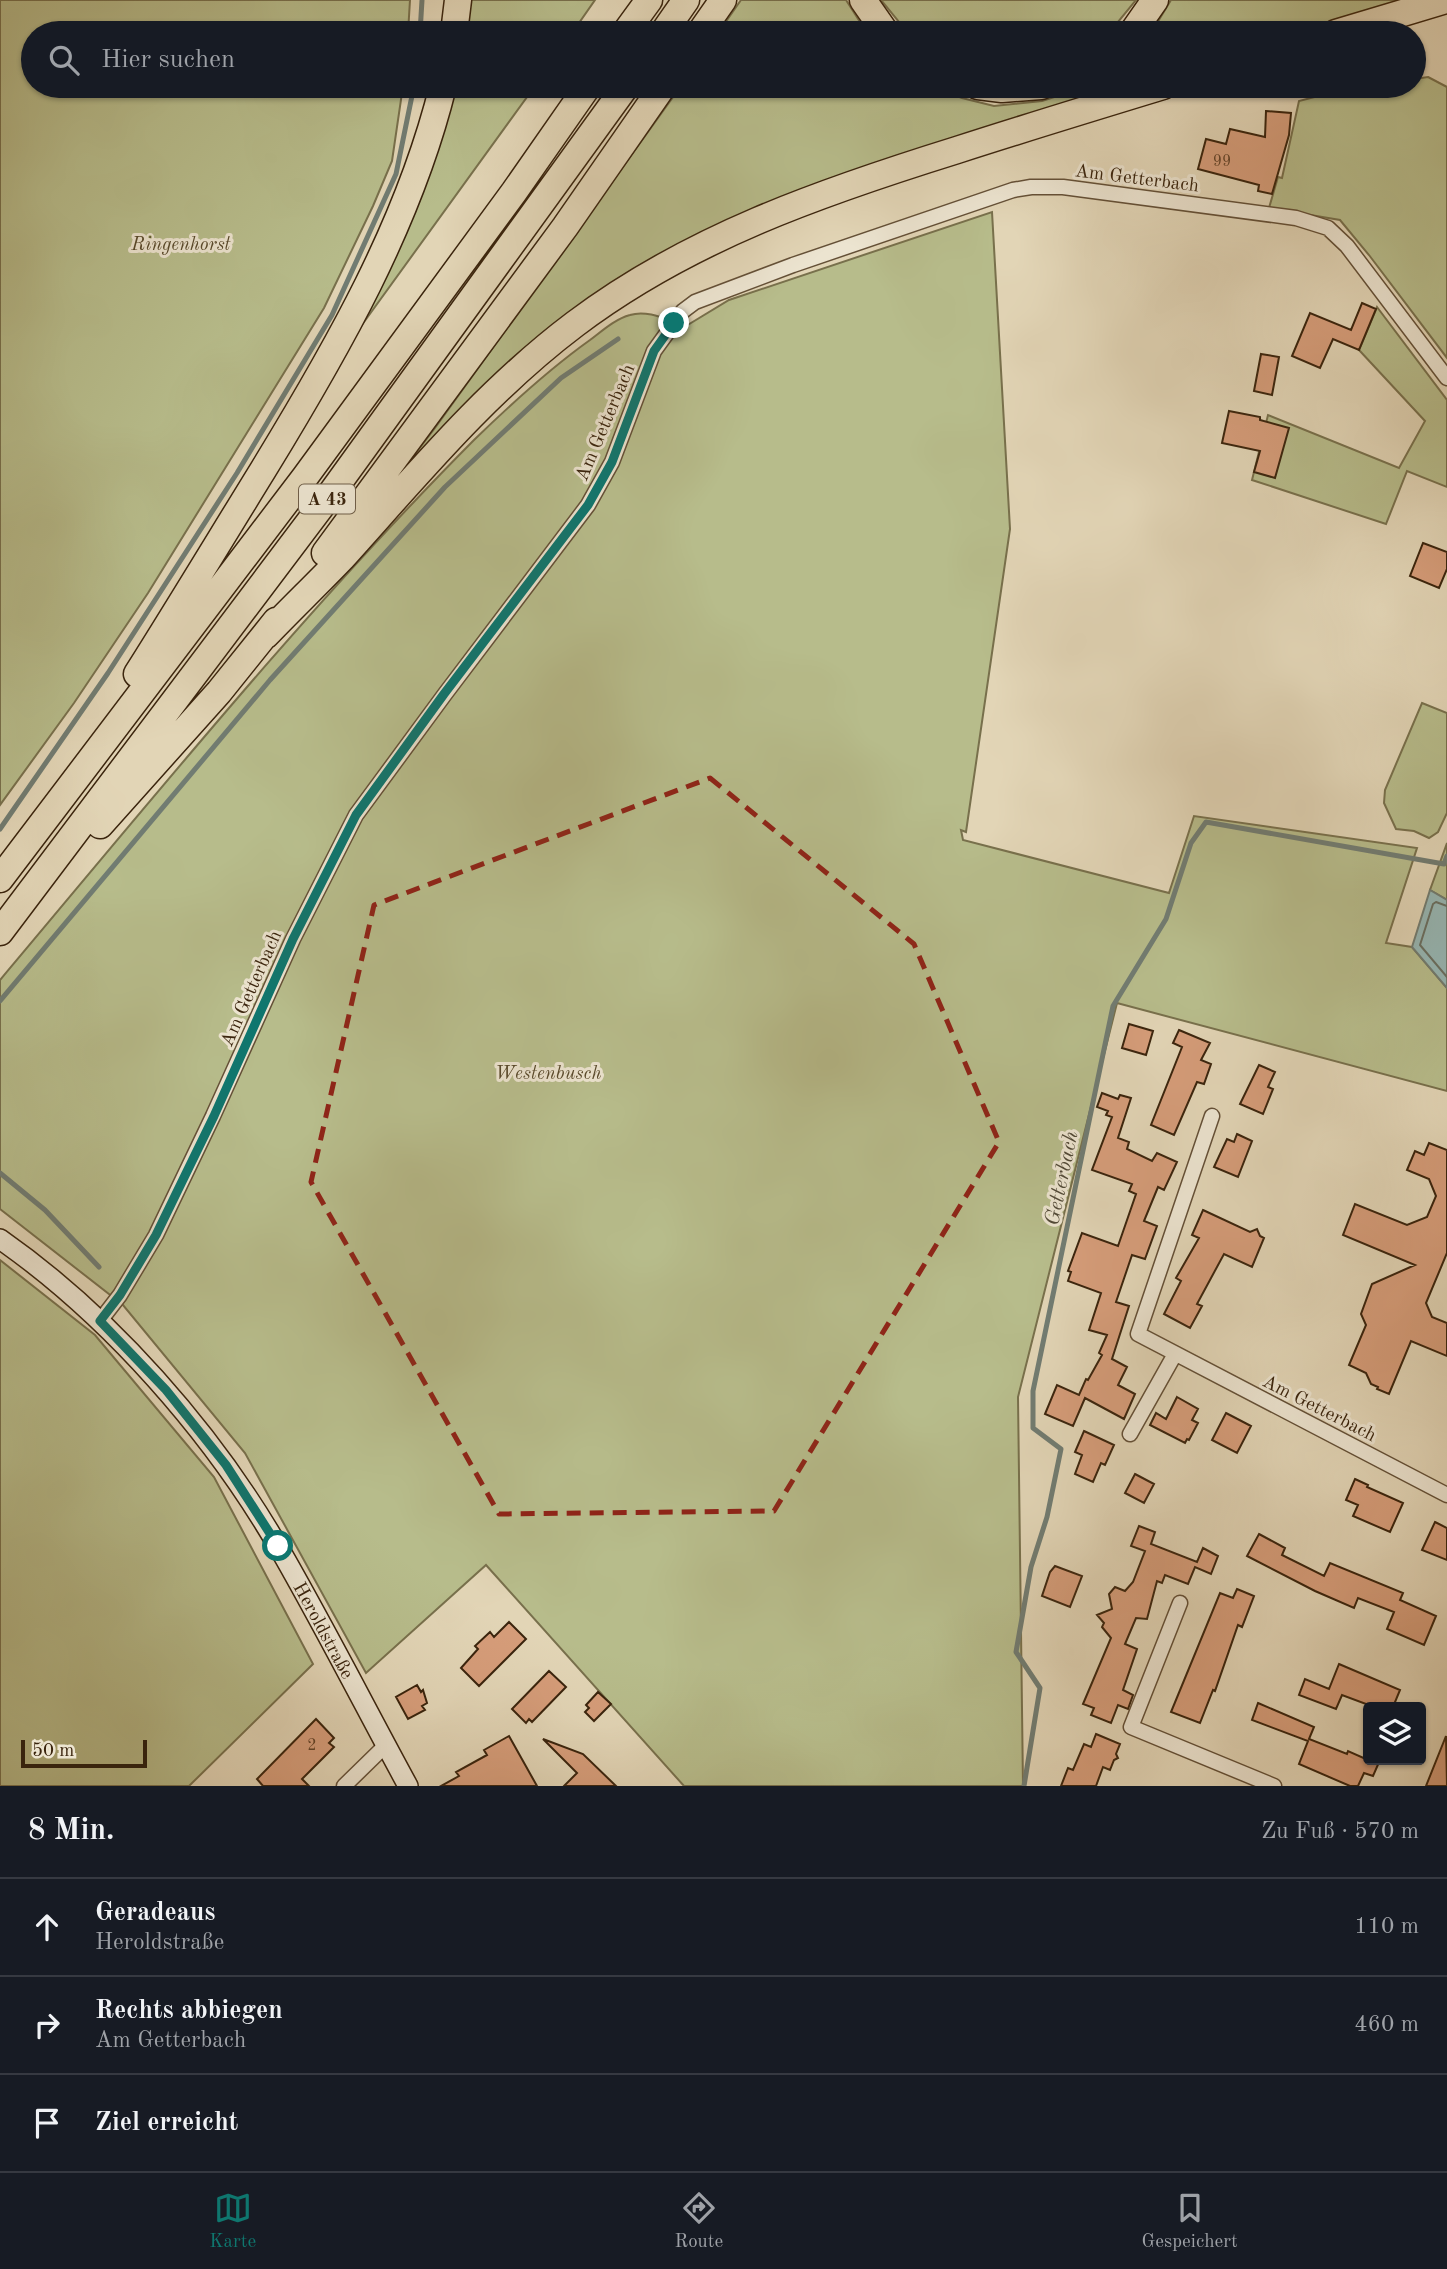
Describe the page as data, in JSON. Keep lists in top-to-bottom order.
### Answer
{
  "streets": {
    "highway": ["A 43"],
    "main road": ["Heroldstraße"],
    "street": ["Am Getterbach"]
  },
  "crossings": [
    ["Am Getterbach", "Heroldstraße"]
  ],
  "water": ["Getterbach"],
  "parks": ["Ringenhorst", "Westenbusch"],
  "house_numbers": ["99", "2"],
  "scale_bar": "50 m",
  "page": {
    "search": "Hier suchen",
    "scale": "50 m",
    "heading": ["8 Min.", "Zu Fuß · 570 m"],
    "list": [
      ["Geradeaus", "Heroldstraße", "110 m"],
      ["Rechts abbiegen", "Am Getterbach", "460 m"],
      "Ziel erreicht"
    ],
    "nav": ["Karte", "Route", "Gespeichert"]
  }
}
